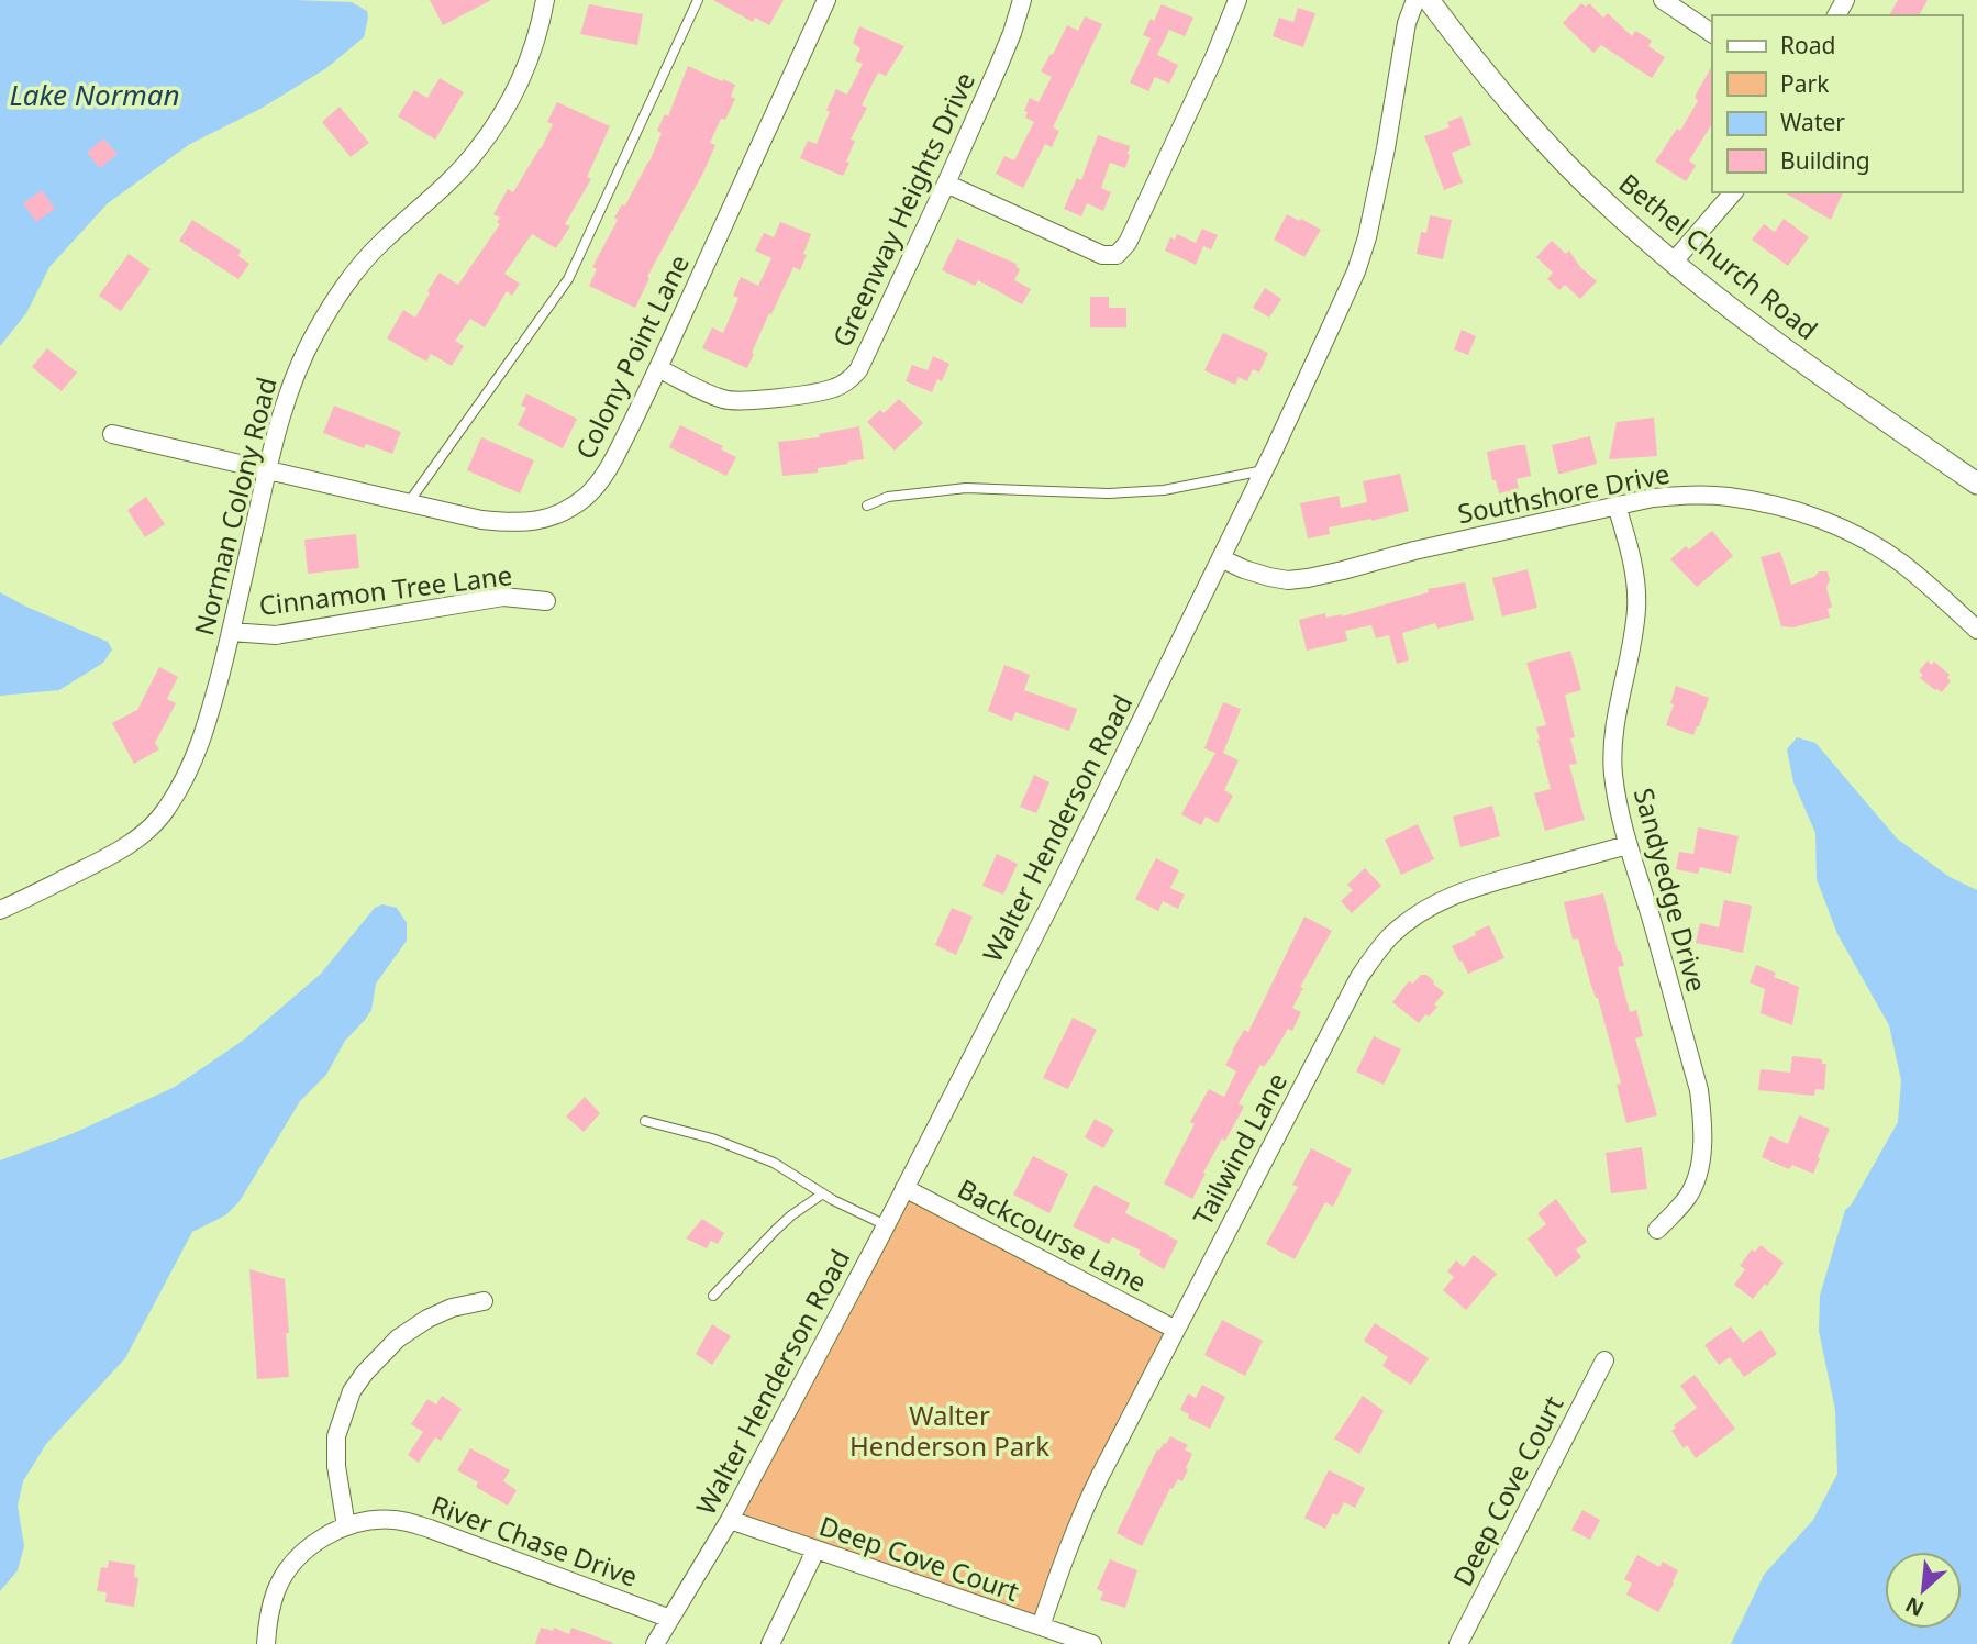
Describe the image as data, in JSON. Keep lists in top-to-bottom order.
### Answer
{
  "streets": {
    "street": [
      "Greenway Heights Drive",
      "Bethel Church Road",
      "Colony Point Lane",
      "Southshore Drive",
      "Norman Colony Road",
      "Cinnamon Tree Lane",
      "Walter Henderson Road",
      "Sandyedge Drive",
      "Tailwind Lane",
      "Backcourse Lane",
      "Deep Cove Court",
      "River Chase Drive"
    ]
  },
  "crossings": [
    ["Greenway Heights Drive", "Colony Point Lane"],
    ["Colony Point Lane", "Norman Colony Road"],
    ["Southshore Drive", "Walter Henderson Road"],
    ["Southshore Drive", "Sandyedge Drive"],
    ["Norman Colony Road", "Cinnamon Tree Lane"],
    ["Walter Henderson Road", "Backcourse Lane"],
    ["Walter Henderson Road", "Deep Cove Court"],
    ["Walter Henderson Road", "River Chase Drive"],
    ["Sandyedge Drive", "Tailwind Lane"],
    ["Tailwind Lane", "Backcourse Lane"],
    ["Tailwind Lane", "Deep Cove Court"]
  ],
  "water": ["Lake Norman"],
  "parks": ["Walter Henderson Park"],
  "legend": [
    "Road",
    "Park",
    "Water",
    "Building"
  ],
  "north": "bottom left"
}
